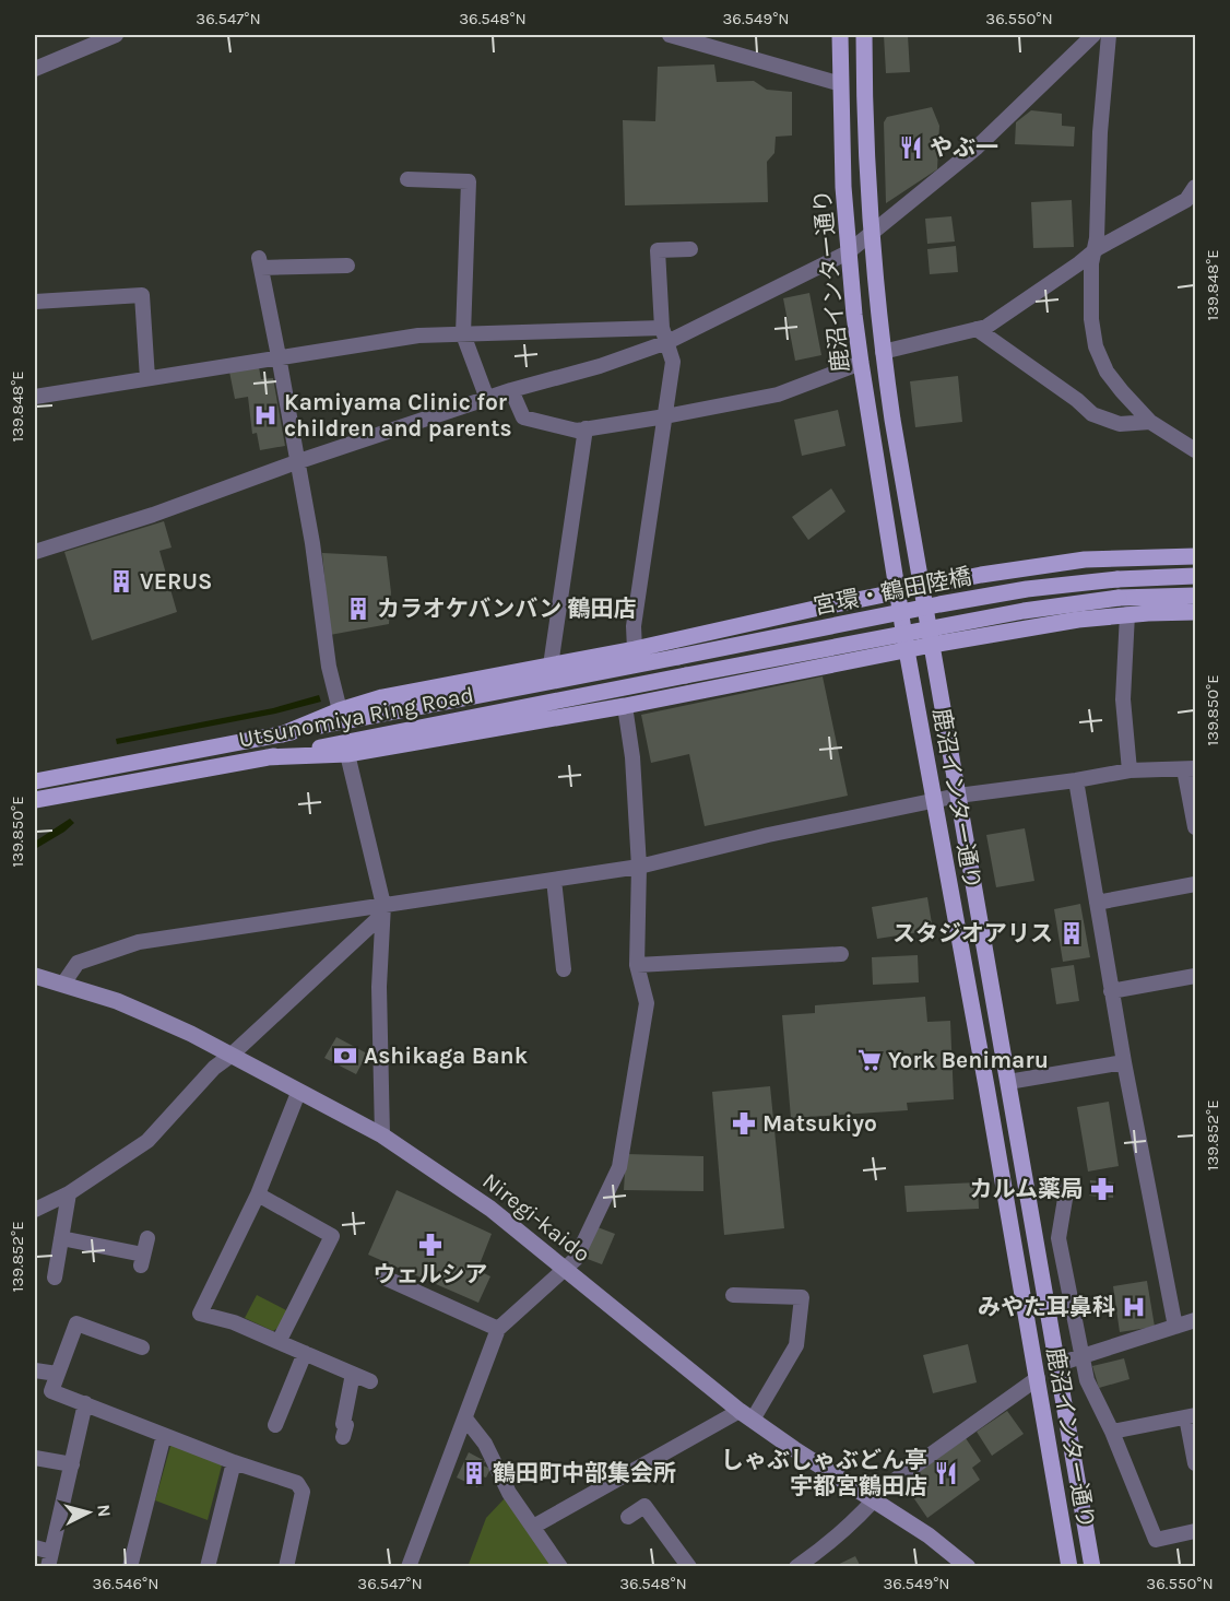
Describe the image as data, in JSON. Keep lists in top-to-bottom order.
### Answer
{
  "streets": {
    "main road": ["鹿沼インター通り", "宮環・鶴田陸橋", "Utsunomiya Ring Road"],
    "street": ["Niregi-kaido"]
  },
  "crossings": [
    ["宮環・鶴田陸橋", "Utsunomiya Ring Road"]
  ],
  "places": {
    "restaurant": ["やぶ一", "しゃぶしゃぶどん亭 宇都宮鶴田店"],
    "hospital": ["Kamiyama Clinic for children and parents", "みやた耳鼻科"],
    "building": [
      "VERUS",
      "カラオケバンバン 鶴田店",
      "スタジオアリス",
      "鶴田町中部集会所"
    ],
    "bank": ["Ashikaga Bank"],
    "supermarket": ["York Benimaru"],
    "pharmacy": ["Matsukiyo", "カルム薬局", "ウェルシア"]
  },
  "north": "right",
  "coordinates": [
    "36.547°N",
    "36.548°N",
    "36.549°N",
    "36.550°N",
    "139.848°E",
    "139.850°E",
    "139.852°E",
    "36.546°N"
  ]
}
